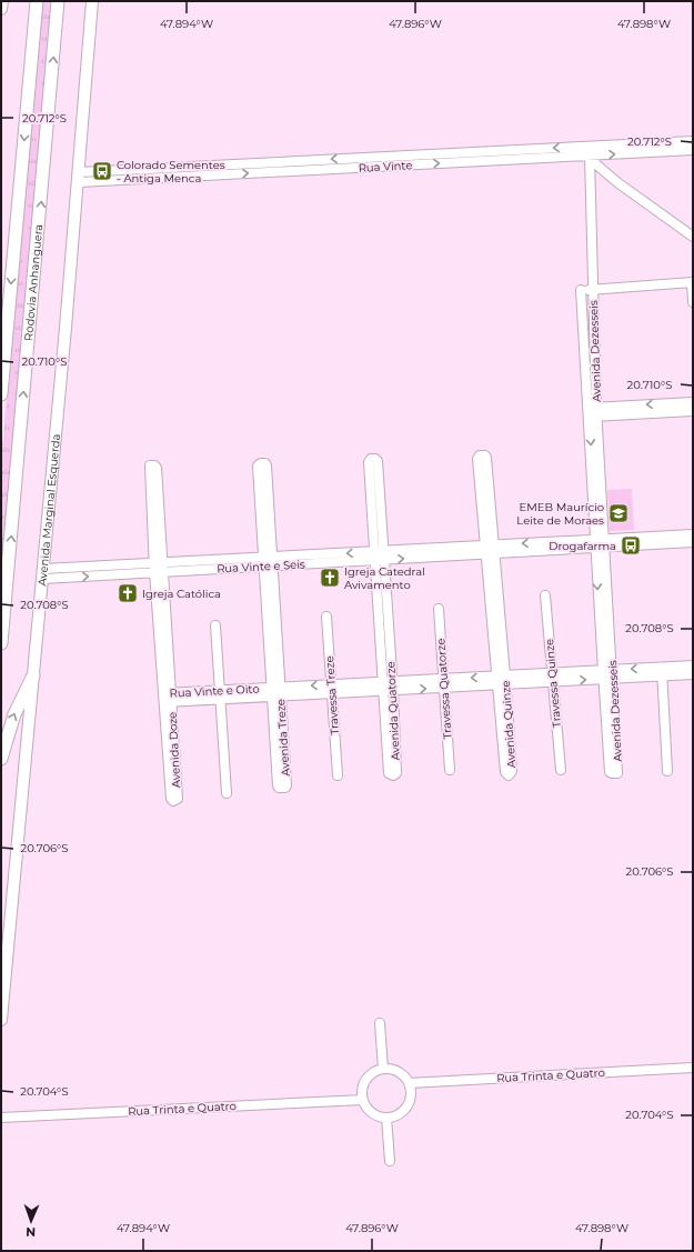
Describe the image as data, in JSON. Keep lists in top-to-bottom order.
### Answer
{
  "streets": {
    "highway": ["Rodovia Anhanguera"],
    "main road": ["Avenida Marginal Esquerda"],
    "street": [
      "Rua Vinte",
      "Avenida Dezesseis",
      "Rua Vinte e Seis",
      "Travessa Quinze",
      "Travessa Quatorze",
      "Rua Vinte e Oito",
      "Travessa Treze",
      "Avenida Quatorze",
      "Avenida Quinze",
      "Avenida Treze",
      "Avenida Doze",
      "Rua Trinta e Quatro"
    ]
  },
  "crossings": [
    ["Rua Vinte", "Avenida Dezesseis"],
    ["Rua Vinte", "Avenida Marginal Esquerda"],
    ["Avenida Dezesseis", "Rua Vinte e Seis"],
    ["Avenida Dezesseis", "Rua Vinte e Oito"],
    ["Avenida Marginal Esquerda", "Rua Vinte e Seis"],
    ["Rua Vinte e Seis", "Avenida Quatorze"],
    ["Rua Vinte e Seis", "Avenida Quinze"],
    ["Rua Vinte e Seis", "Avenida Treze"],
    ["Rua Vinte e Seis", "Avenida Doze"],
    ["Travessa Quinze", "Rua Vinte e Oito"],
    ["Travessa Quatorze", "Rua Vinte e Oito"],
    ["Rua Vinte e Oito", "Travessa Treze"],
    ["Rua Vinte e Oito", "Avenida Quatorze"],
    ["Rua Vinte e Oito", "Avenida Quinze"],
    ["Rua Vinte e Oito", "Avenida Treze"],
    ["Rua Vinte e Oito", "Avenida Doze"]
  ],
  "places": {
    "bus stop": ["Colorado Sementes - Antiga Menca", "Drogafarma"],
    "school or university": ["EMEB Maurício Leite de Moraes"],
    "church": ["Igreja Catedral Avivamento", "Igreja Católica"]
  },
  "north": "bottom",
  "coordinates": [
    "47.894°W",
    "47.896°W",
    "47.898°W",
    "20.712°S",
    "20.710°S",
    "20.708°S",
    "20.706°S",
    "20.704°S"
  ]
}
